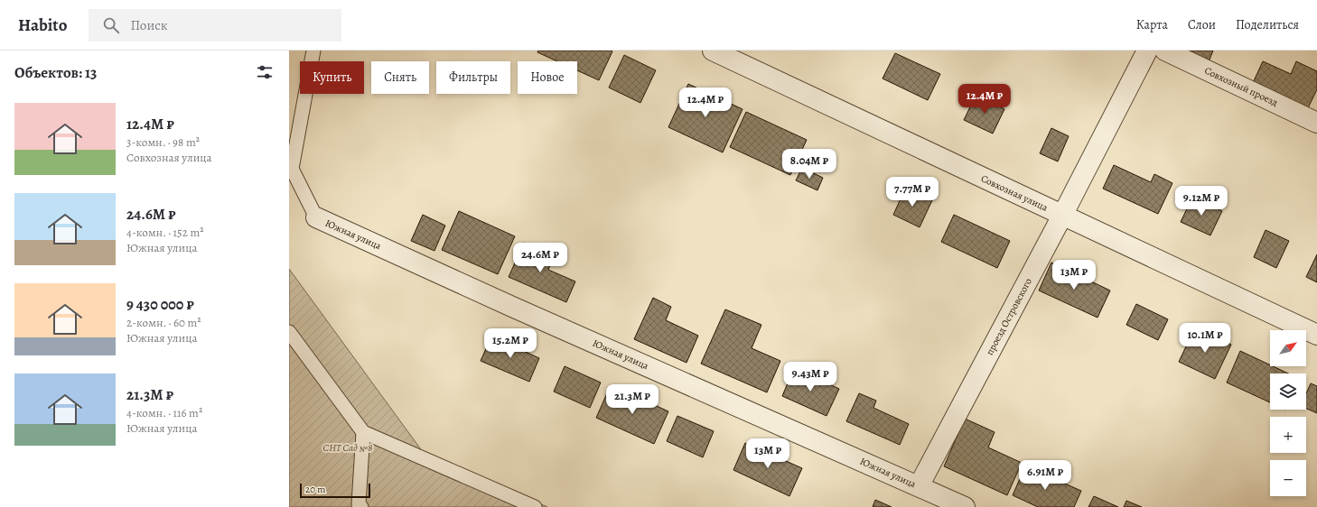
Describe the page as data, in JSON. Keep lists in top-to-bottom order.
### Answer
{
  "streets": {
    "street": [
      "Совхозный проезд",
      "Совхозная улица",
      "Южная улица",
      "проезд Островского"
    ]
  },
  "crossings": [
    ["Совхозная улица", "проезд Островского"],
    ["Южная улица", "проезд Островского"]
  ],
  "parks": ["СНТ Сад №8"],
  "scale_bar": "20 m",
  "north": "top right",
  "page": {
    "header": "Habito",
    "search": "Поиск",
    "nav": ["Карта", "Слои", "Поделиться"],
    "heading": "Объектов: 13",
    "chip": [
      "Купить",
      "Снять",
      "Фильтры",
      "Новое"
    ],
    "price": [
      "12.4M ₽",
      "12.4M ₽",
      "8.04M ₽",
      "7.77M ₽",
      "9.12M ₽",
      "24.6M ₽",
      "13M ₽",
      "10.1M ₽",
      "15.2M ₽",
      "9.43M ₽",
      "21.3M ₽",
      "13M ₽",
      "6.91M ₽"
    ],
    "list": [
      {
        "name": "12.4M ₽",
        "note": "3-комн. · 98 m² · Совхозная улица"
      },
      {
        "name": "24.6M ₽",
        "note": "4-комн. · 152 m² · Южная улица"
      },
      {
        "name": "9 430 000 ₽",
        "note": "2-комн. · 60 m² · Южная улица"
      },
      {
        "name": "21.3M ₽",
        "note": "4-комн. · 116 m² · Южная улица"
      }
    ],
    "map_buttons": ["+", "−"],
    "scale": "20 m"
  }
}
